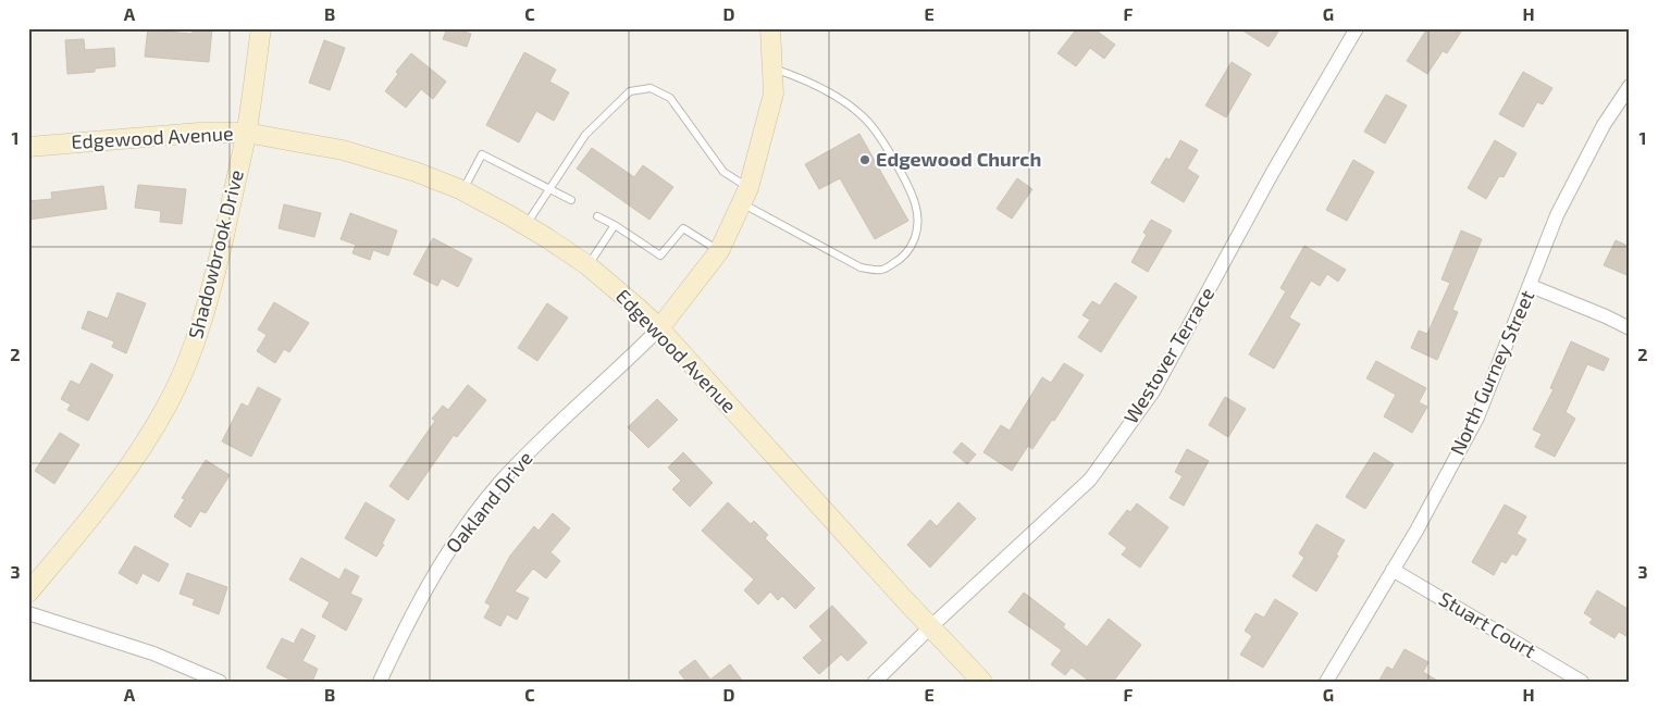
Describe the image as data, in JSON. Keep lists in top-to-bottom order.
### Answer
{
  "streets": {
    "street": [
      "Edgewood Avenue",
      "Shadowbrook Drive",
      "Westover Terrace",
      "North Gurney Street",
      "Oakland Drive",
      "Stuart Court"
    ]
  },
  "crossings": [
    ["Edgewood Avenue", "Shadowbrook Drive"],
    ["Edgewood Avenue", "Westover Terrace"],
    ["Edgewood Avenue", "Oakland Drive"],
    ["North Gurney Street", "Stuart Court"]
  ],
  "places": ["Edgewood Church"],
  "grid": {
    "columns": [
      "A",
      "B",
      "C",
      "D",
      "E",
      "F",
      "G",
      "H"
    ],
    "rows": ["1", "2", "3"]
  }
}
